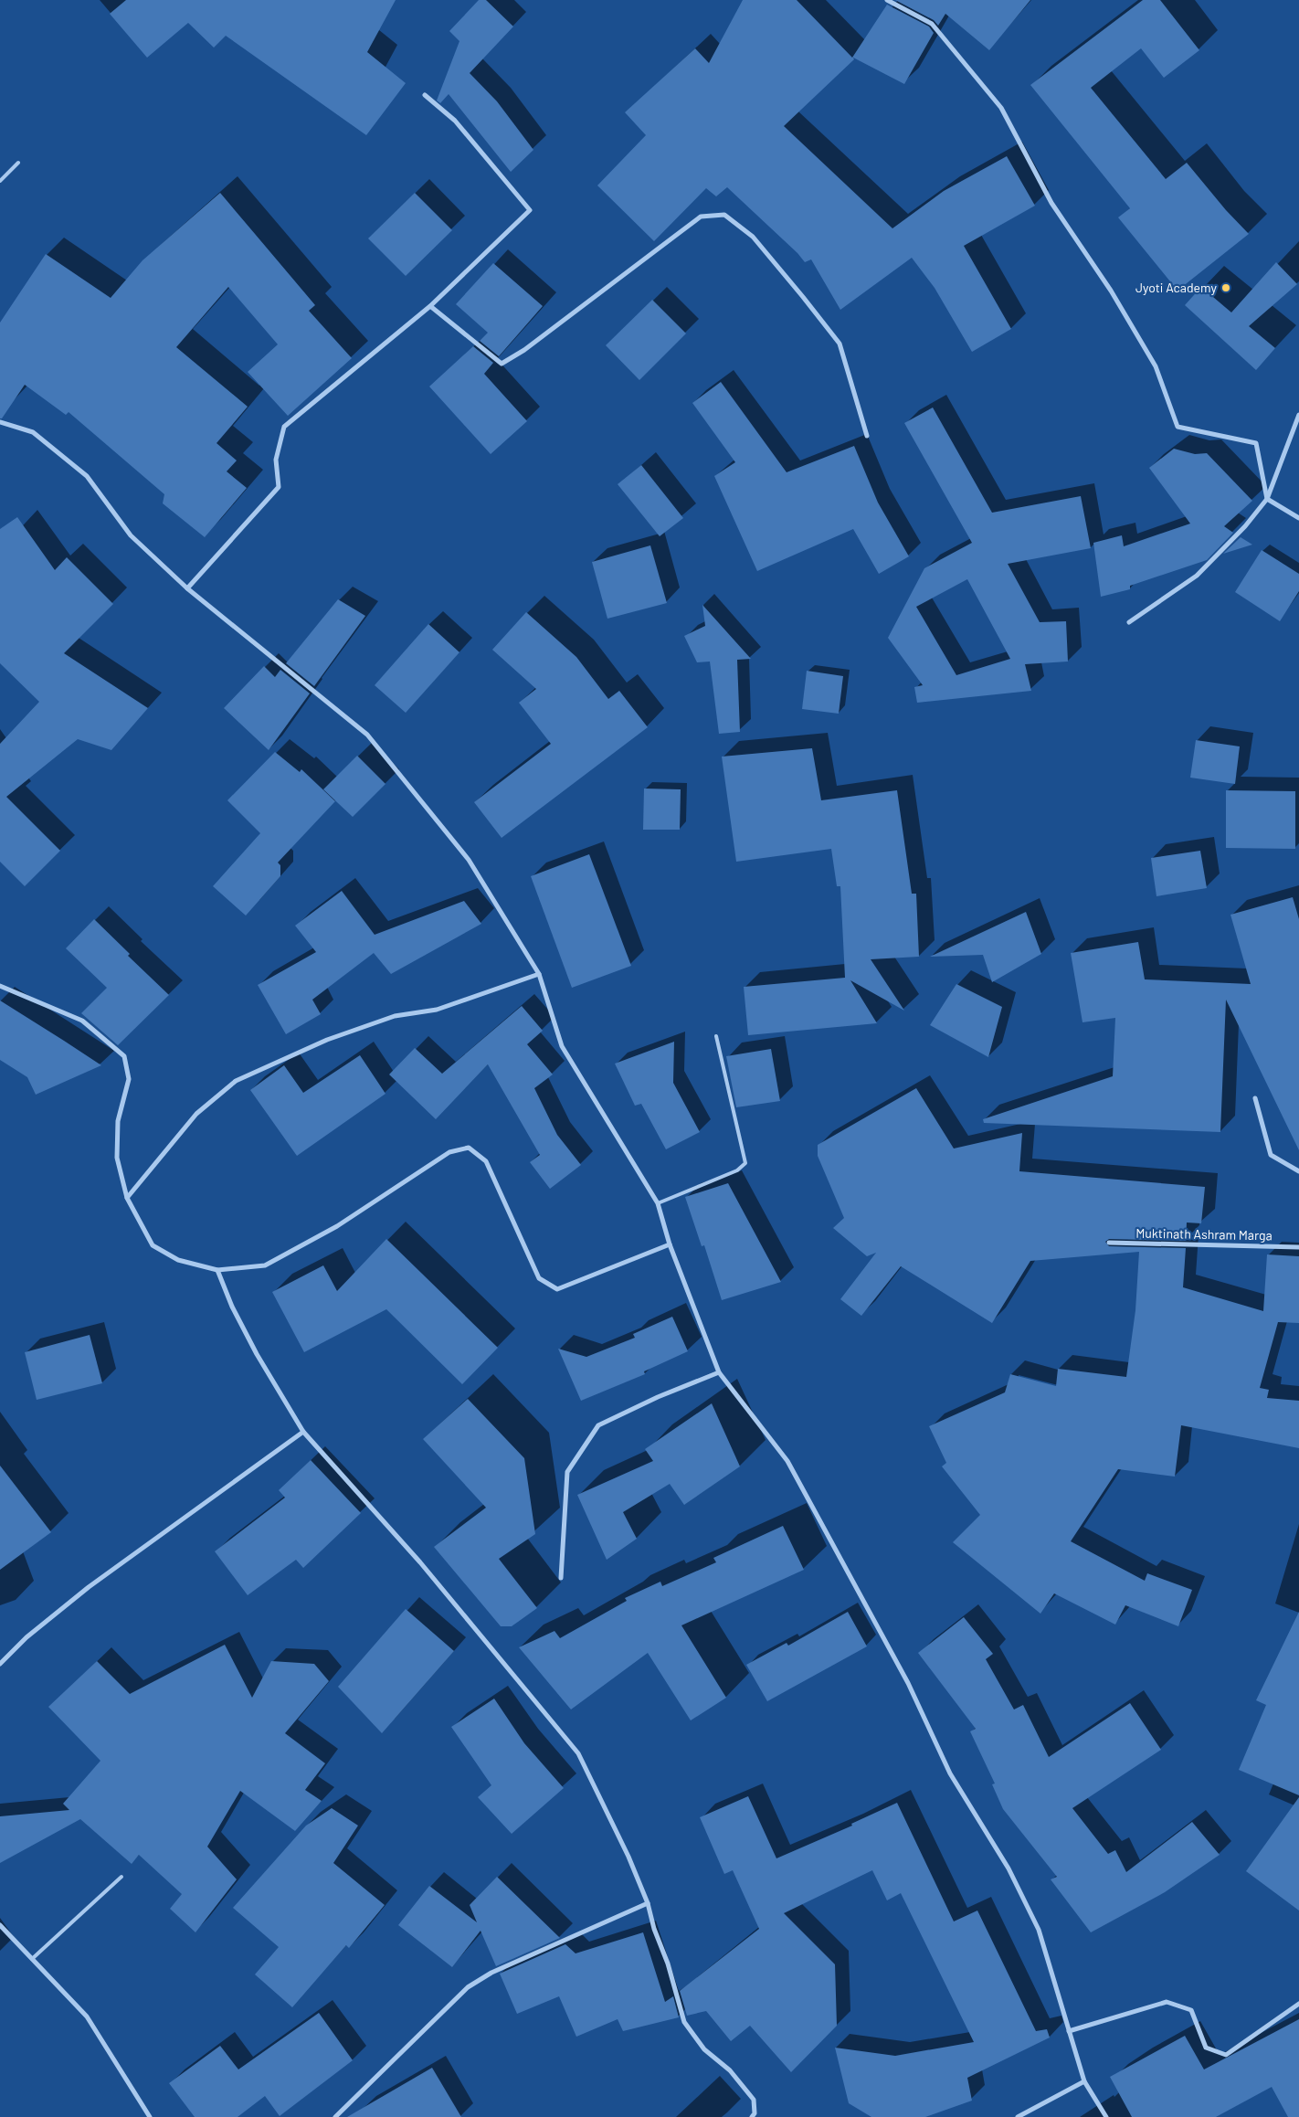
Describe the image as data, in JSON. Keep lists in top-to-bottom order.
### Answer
{
  "streets": {
    "street": ["Muktinath Ashram Marga"]
  },
  "places": ["Jyoti Academy"]
}
